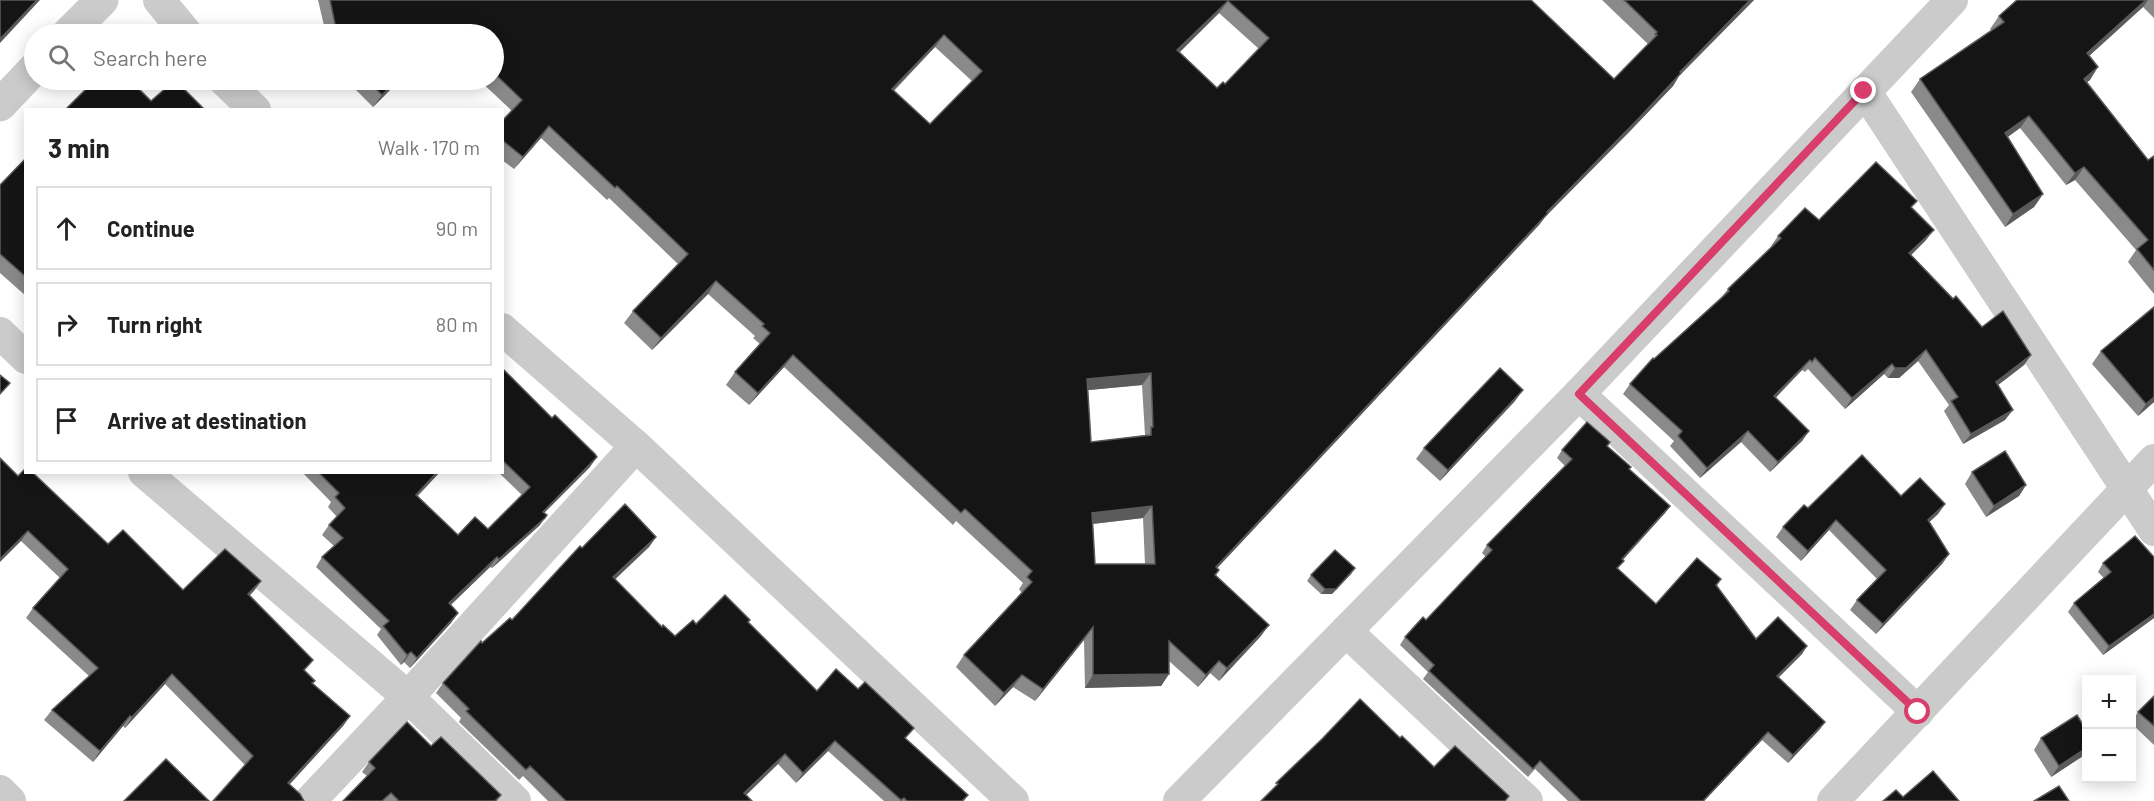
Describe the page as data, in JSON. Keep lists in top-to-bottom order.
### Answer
{
  "page": {
    "search": "Search here",
    "heading": ["3 min", "Walk · 170 m"],
    "list": [
      ["Continue", "90 m"],
      ["Turn right", "80 m"],
      "Arrive at destination"
    ],
    "map_buttons": ["+", "−"]
  }
}
